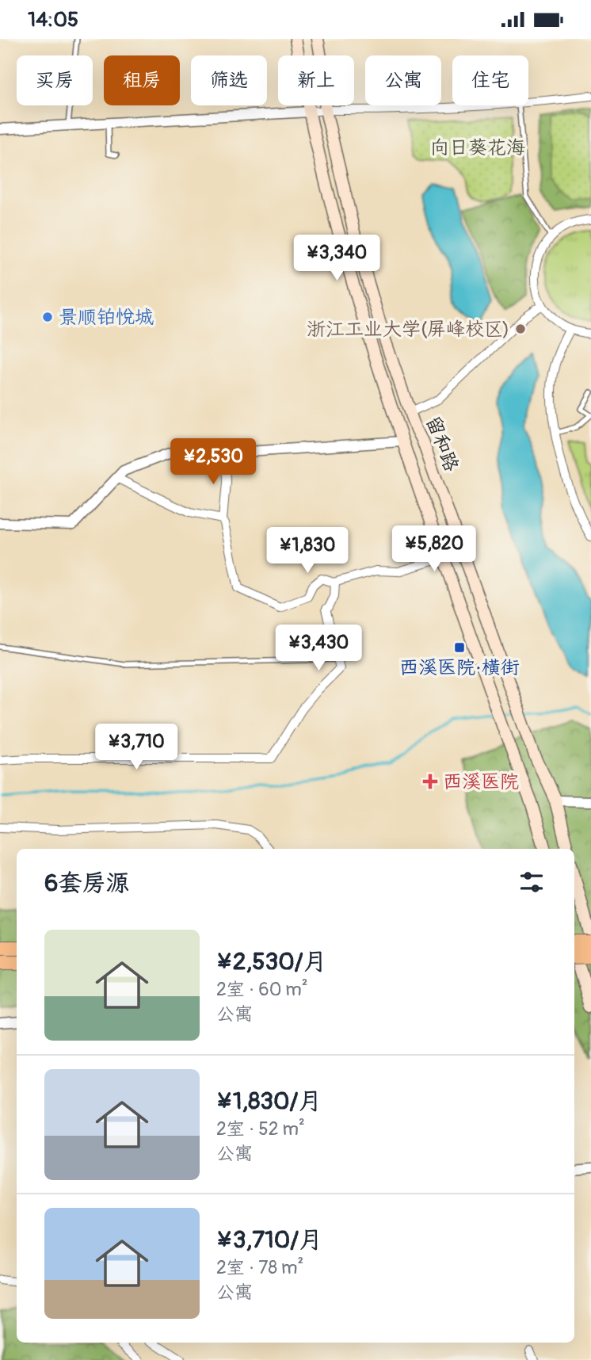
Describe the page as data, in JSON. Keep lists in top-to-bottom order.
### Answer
{
  "streets": {
    "main road": ["留和路"]
  },
  "parks": ["向日葵花海"],
  "places": {
    "other": ["景顺铂悦城", "浙江工业大学(屏峰校区)"],
    "transit": ["西溪医院·横街"],
    "health": ["西溪医院"]
  },
  "page": {
    "status": "14:05",
    "chip": [
      "买房",
      "租房",
      "筛选",
      "新上",
      "公寓",
      "住宅"
    ],
    "price": [
      "¥3,340",
      "¥2,530",
      "¥5,820",
      "¥1,830",
      "¥3,430",
      "¥3,710"
    ],
    "heading": "6套房源",
    "list": [
      {
        "name": "¥2,530/月",
        "note": "2室 · 60 m² · 公寓"
      },
      {
        "name": "¥1,830/月",
        "note": "2室 · 52 m² · 公寓"
      },
      {
        "name": "¥3,710/月",
        "note": "2室 · 78 m² · 公寓"
      }
    ]
  }
}
